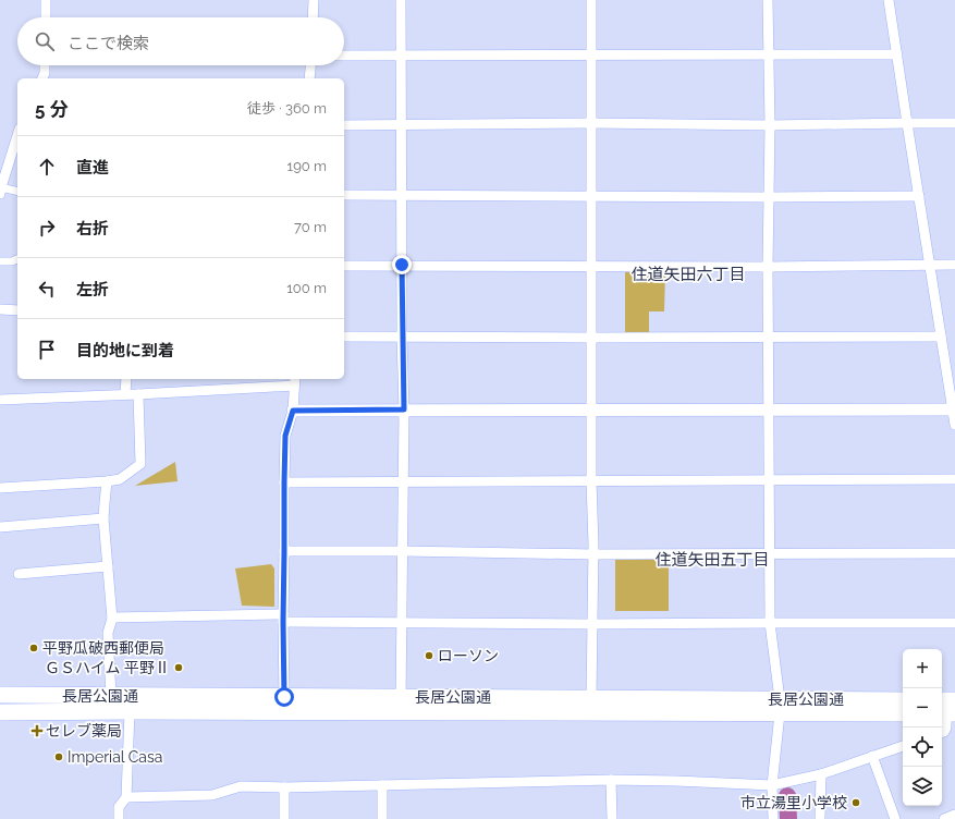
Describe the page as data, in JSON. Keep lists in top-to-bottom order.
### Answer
{
  "streets": {
    "highway": ["長居公園通"]
  },
  "districts": ["住道矢田六丁目", "住道矢田五丁目"],
  "places": {
    "other": [
      "平野瓜破西郵便局",
      "ローソン",
      "ＧＳハイム 平野Ⅱ",
      "Imperial Casa",
      "市立湯里小学校"
    ],
    "health": ["セレブ薬局"]
  },
  "page": {
    "search": "ここで検索",
    "heading": ["5 分", "徒歩 · 360 m"],
    "list": [
      ["直進", "190 m"],
      ["右折", "70 m"],
      ["左折", "100 m"],
      "目的地に到着"
    ],
    "map_buttons": ["+", "−"]
  }
}
